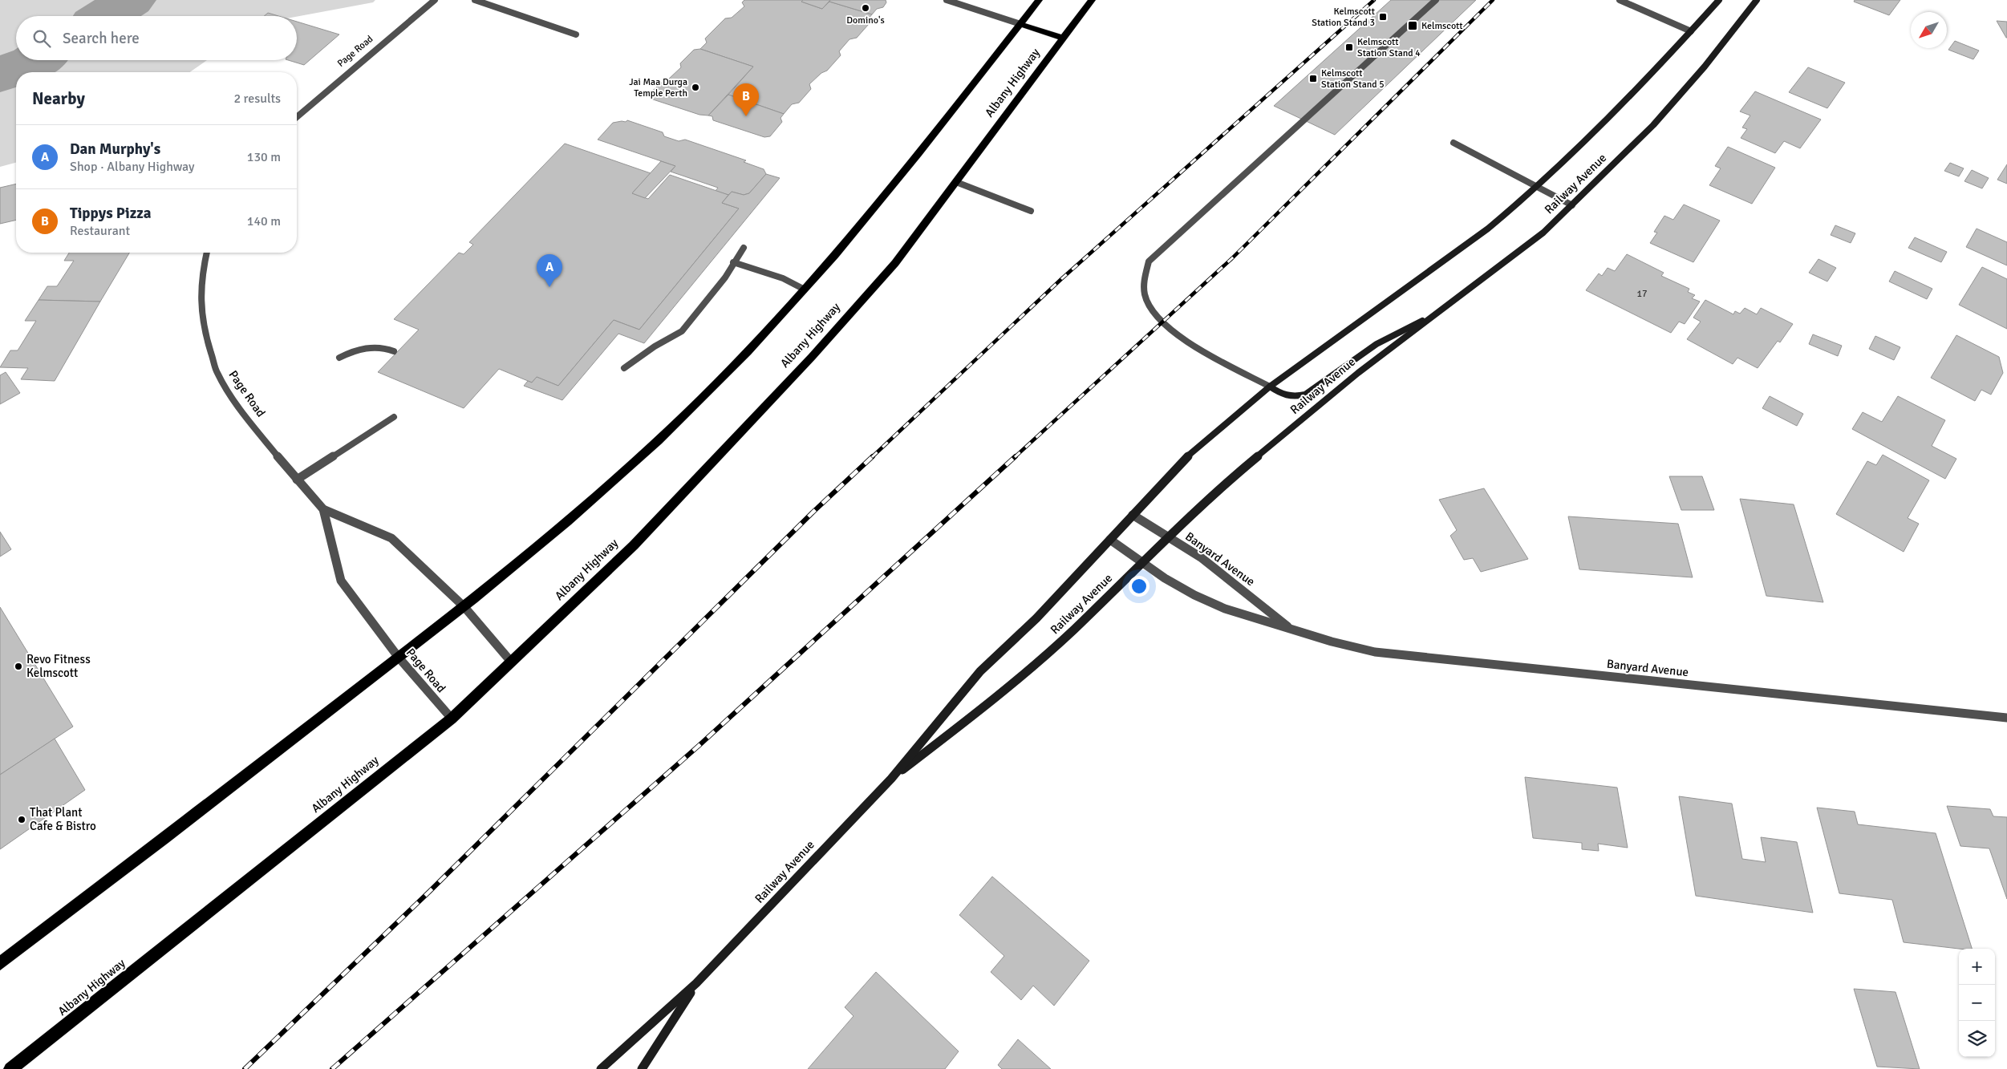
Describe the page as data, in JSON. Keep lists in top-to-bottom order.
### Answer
{
  "streets": {
    "highway": ["Albany Highway"],
    "main road": ["Railway Avenue"],
    "street": ["Page Road", "Banyard Avenue"]
  },
  "crossings": [
    ["Page Road", "Albany Highway"],
    ["Railway Avenue", "Banyard Avenue"]
  ],
  "places": {
    "other": [
      "Domino's",
      "Jai Maa Durga Temple Perth",
      "Revo Fitness Kelmscott",
      "That Plant Cafe & Bistro"
    ],
    "transit": [
      "Kelmscott Station Stand 3",
      "Kelmscott",
      "Kelmscott Station Stand 4",
      "Kelmscott Station Stand 5"
    ]
  },
  "house_numbers": ["17"],
  "north": "bottom left",
  "page": {
    "search": "Search here",
    "heading": ["Nearby", "2 results"],
    "pins": ["B", "A"],
    "list": [
      {
        "mark": "A",
        "name": "Dan Murphy's",
        "note": "Shop · Albany Highway",
        "value": "130 m"
      },
      {
        "mark": "B",
        "name": "Tippys Pizza",
        "note": "Restaurant",
        "value": "140 m"
      }
    ],
    "map_buttons": ["+", "−"]
  }
}
